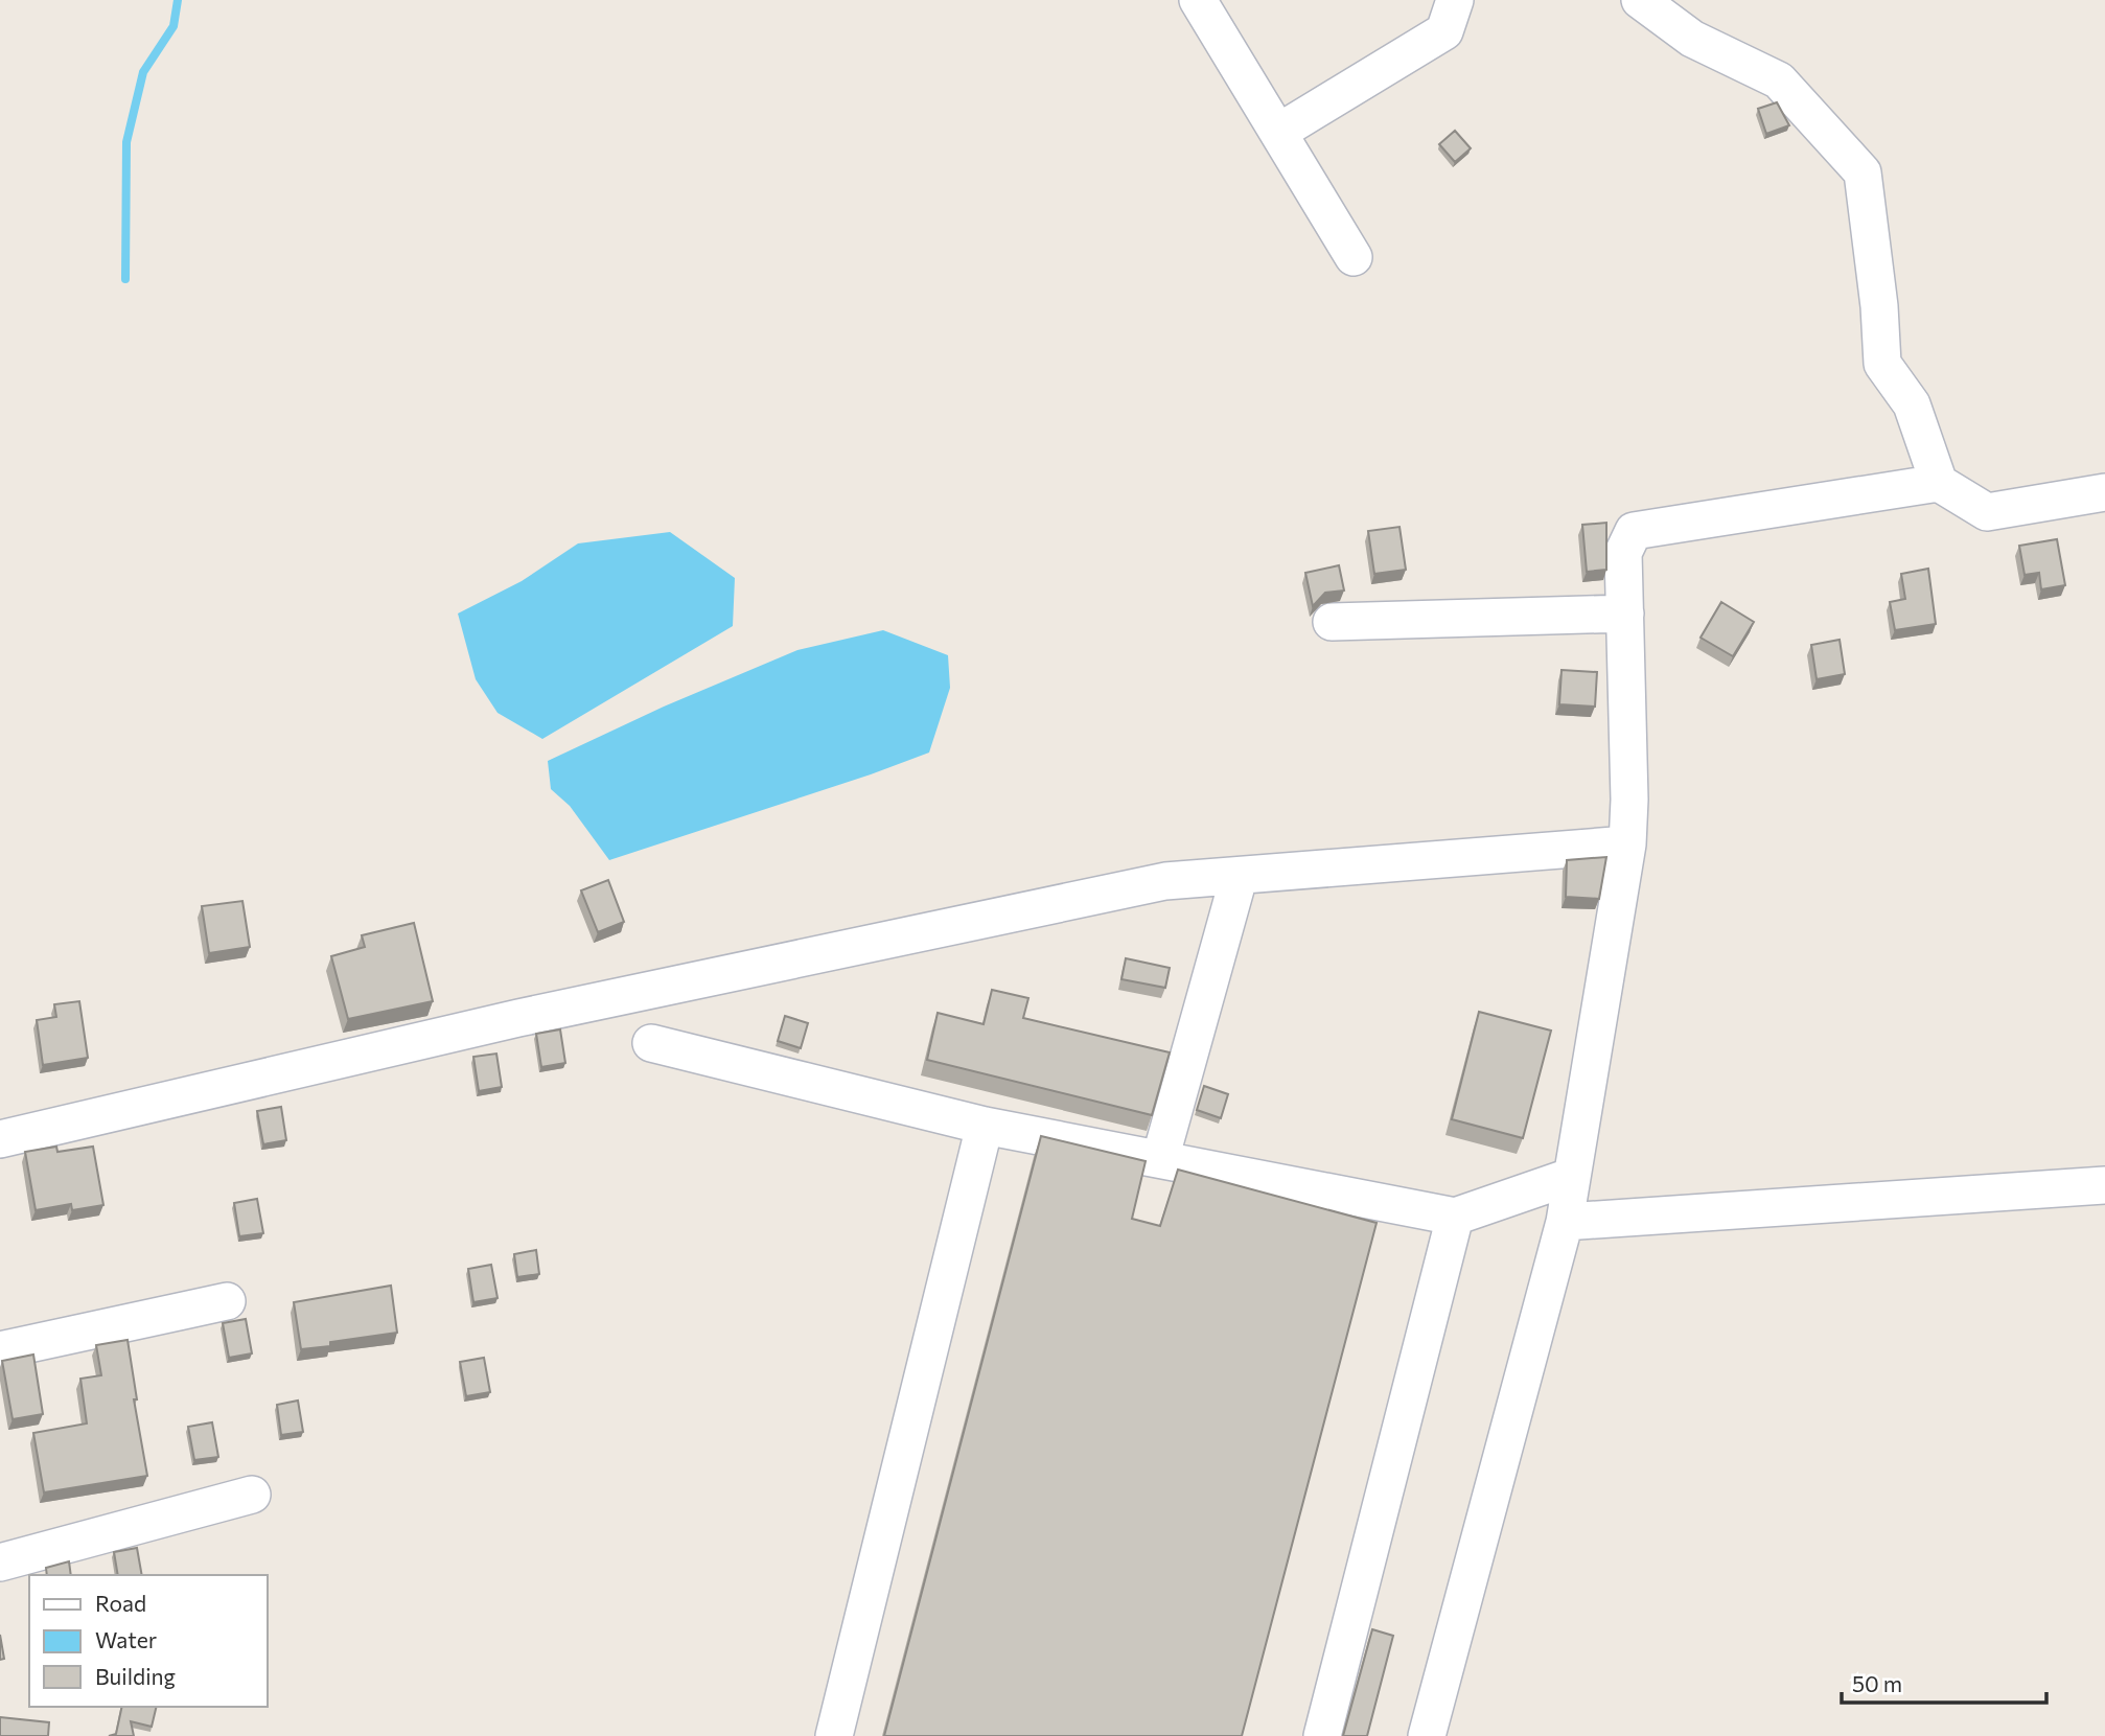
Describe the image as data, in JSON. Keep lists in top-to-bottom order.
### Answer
{
  "legend": ["Road", "Water", "Building"],
  "scale_bar": "50 m"
}
